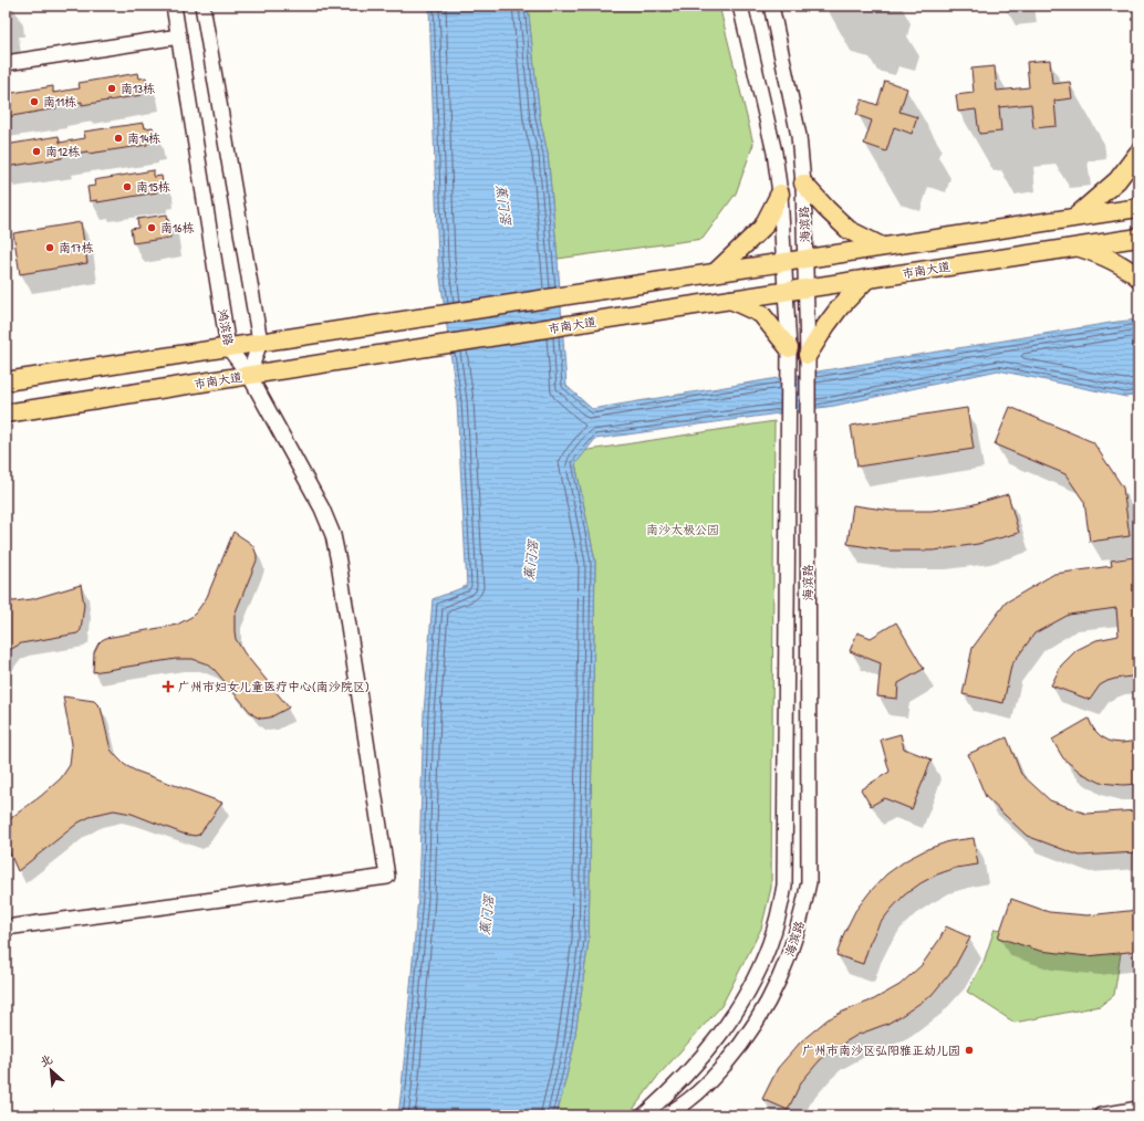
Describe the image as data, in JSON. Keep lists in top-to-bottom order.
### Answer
{
  "streets": {
    "main road": ["市南大道"],
    "street": ["海滨路", "鸿滨路"]
  },
  "crossings": [
    ["海滨路", "市南大道"],
    ["市南大道", "鸿滨路"]
  ],
  "water": ["蕉门滘"],
  "parks": ["南沙太极公园"],
  "places": {
    "other": [
      "南13栋",
      "南11栋",
      "南14栋",
      "南12栋",
      "南15栋",
      "南16栋",
      "南17栋",
      "广州市南沙区弘阳雅正幼儿园"
    ],
    "health": ["广州市妇女儿童医疗中心(南沙院区)"]
  },
  "north": "top left"
}
